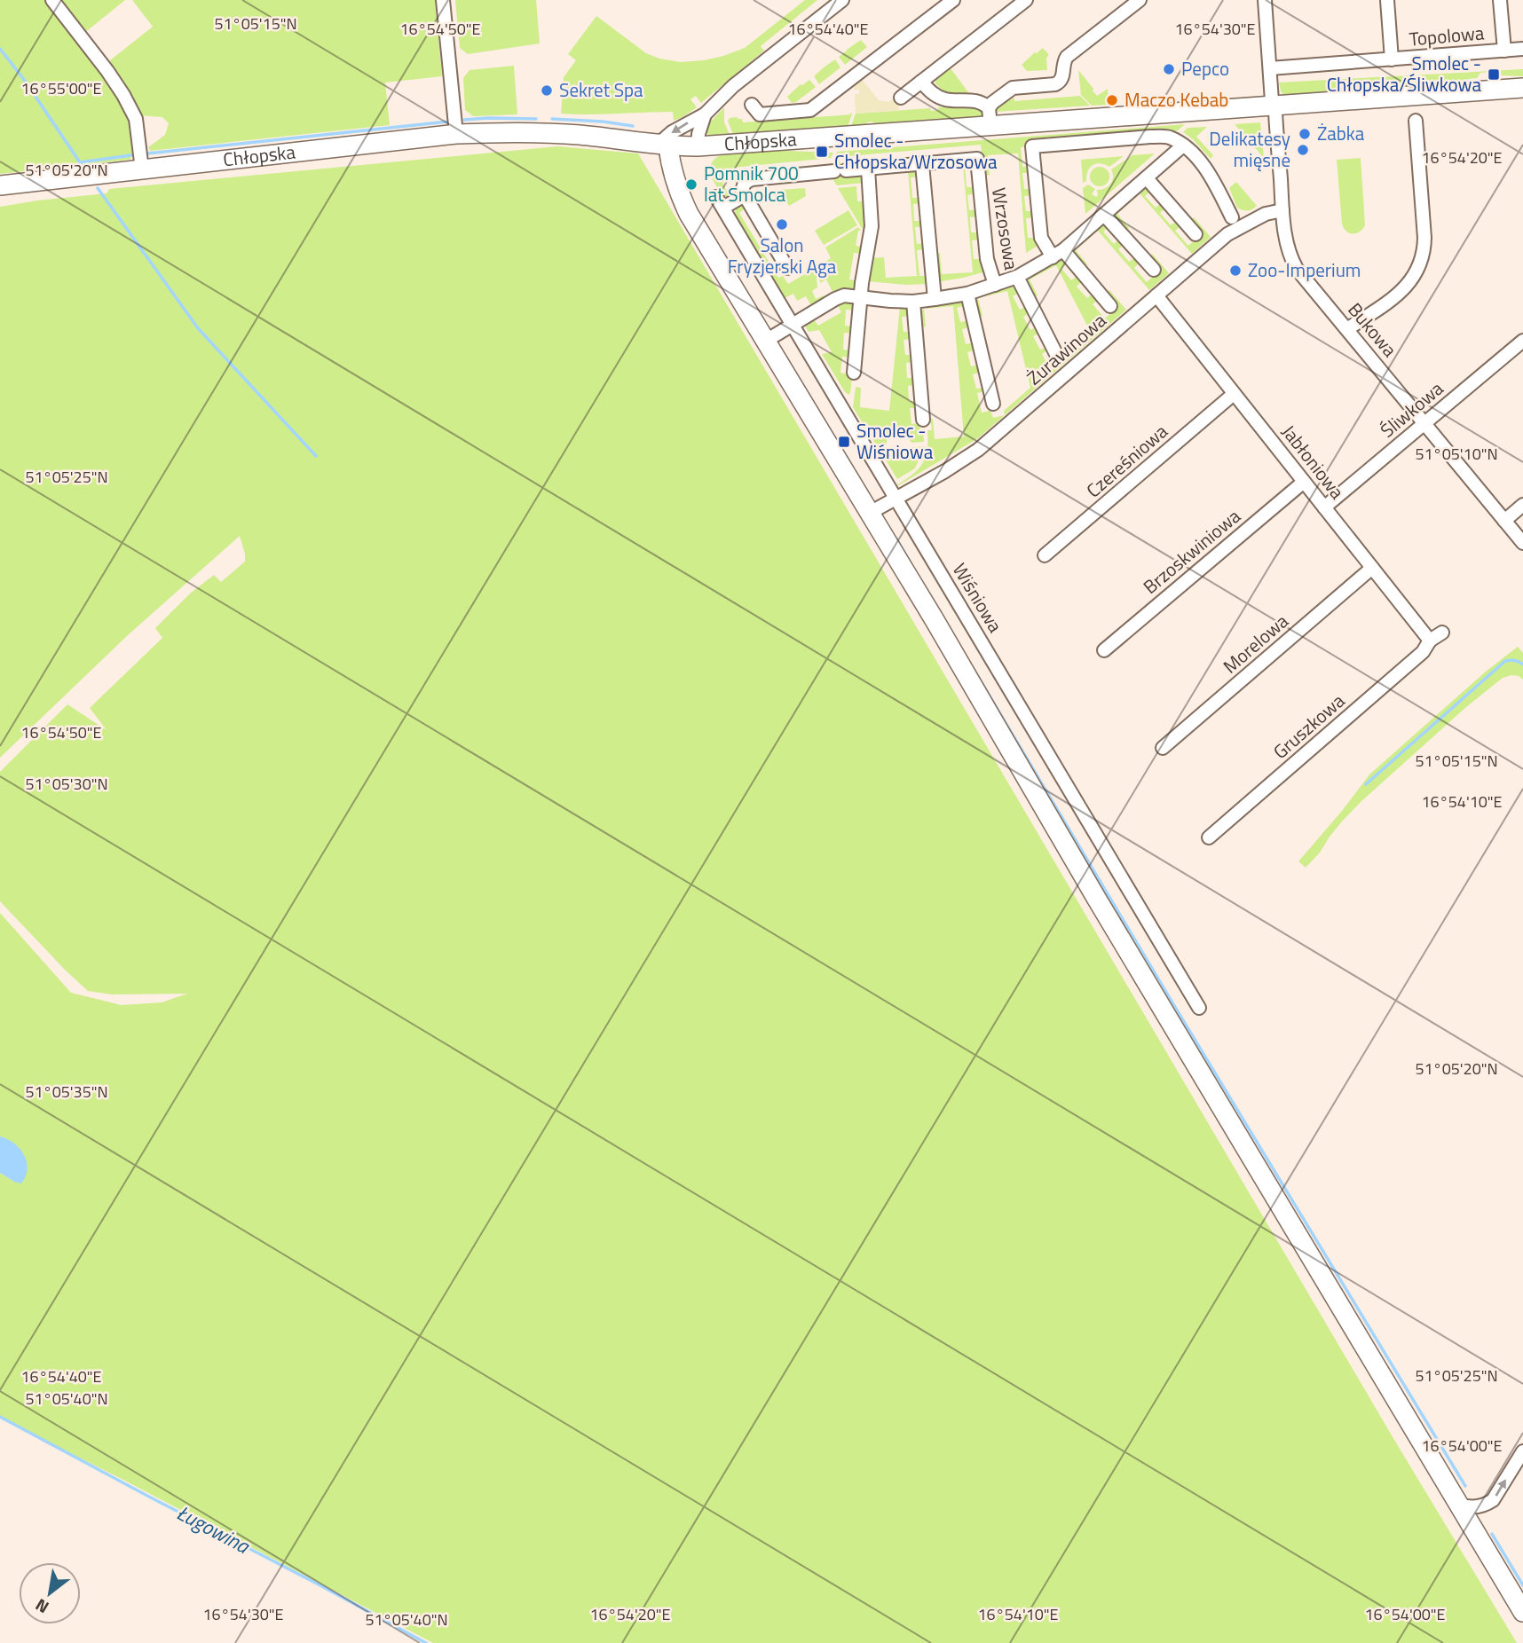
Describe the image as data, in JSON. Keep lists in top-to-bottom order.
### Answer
{
  "streets": {
    "street": [
      "Topolowa",
      "Chłopska",
      "Wrzosowa",
      "Bukowa",
      "Żurawinowa",
      "Śliwkowa",
      "Czereśniowa",
      "Jabłoniowa",
      "Brzoskwiniowa",
      "Wiśniowa",
      "Morelowa",
      "Gruszkowa"
    ]
  },
  "crossings": [
    ["Topolowa", "Bukowa"],
    ["Chłopska", "Bukowa"],
    ["Wrzosowa", "Wiśniowa"],
    ["Bukowa", "Żurawinowa"],
    ["Bukowa", "Śliwkowa"],
    ["Żurawinowa", "Jabłoniowa"],
    ["Żurawinowa", "Wiśniowa"],
    ["Śliwkowa", "Jabłoniowa"],
    ["Czereśniowa", "Jabłoniowa"],
    ["Jabłoniowa", "Brzoskwiniowa"],
    ["Jabłoniowa", "Morelowa"],
    ["Jabłoniowa", "Gruszkowa"]
  ],
  "water": ["Ługowina"],
  "places": {
    "other": [
      "Pepco",
      "Sekret Spa",
      "Maczo Kebab",
      "Żabka",
      "Delikatesy mięsne",
      "Pomnik 700 lat Smolca",
      "Salon Fryzjerski Aga",
      "Zoo-Imperium"
    ],
    "transit": ["Smolec - Chłopska/Śliwkowa", "Smolec - Chłopska/Wrzosowa", "Smolec - Wiśniowa"]
  },
  "north": "bottom left",
  "coordinates": [
    "51°05'15\"N",
    "16°54'50\"E",
    "16°54'40\"E",
    "16°54'30\"E",
    "16°55'00\"E",
    "16°54'20\"E",
    "51°05'20\"N",
    "51°05'10\"N",
    "51°05'25\"N",
    "51°05'30\"N",
    "16°54'10\"E",
    "51°05'35\"N",
    "51°05'40\"N",
    "16°54'00\"E"
  ]
}
